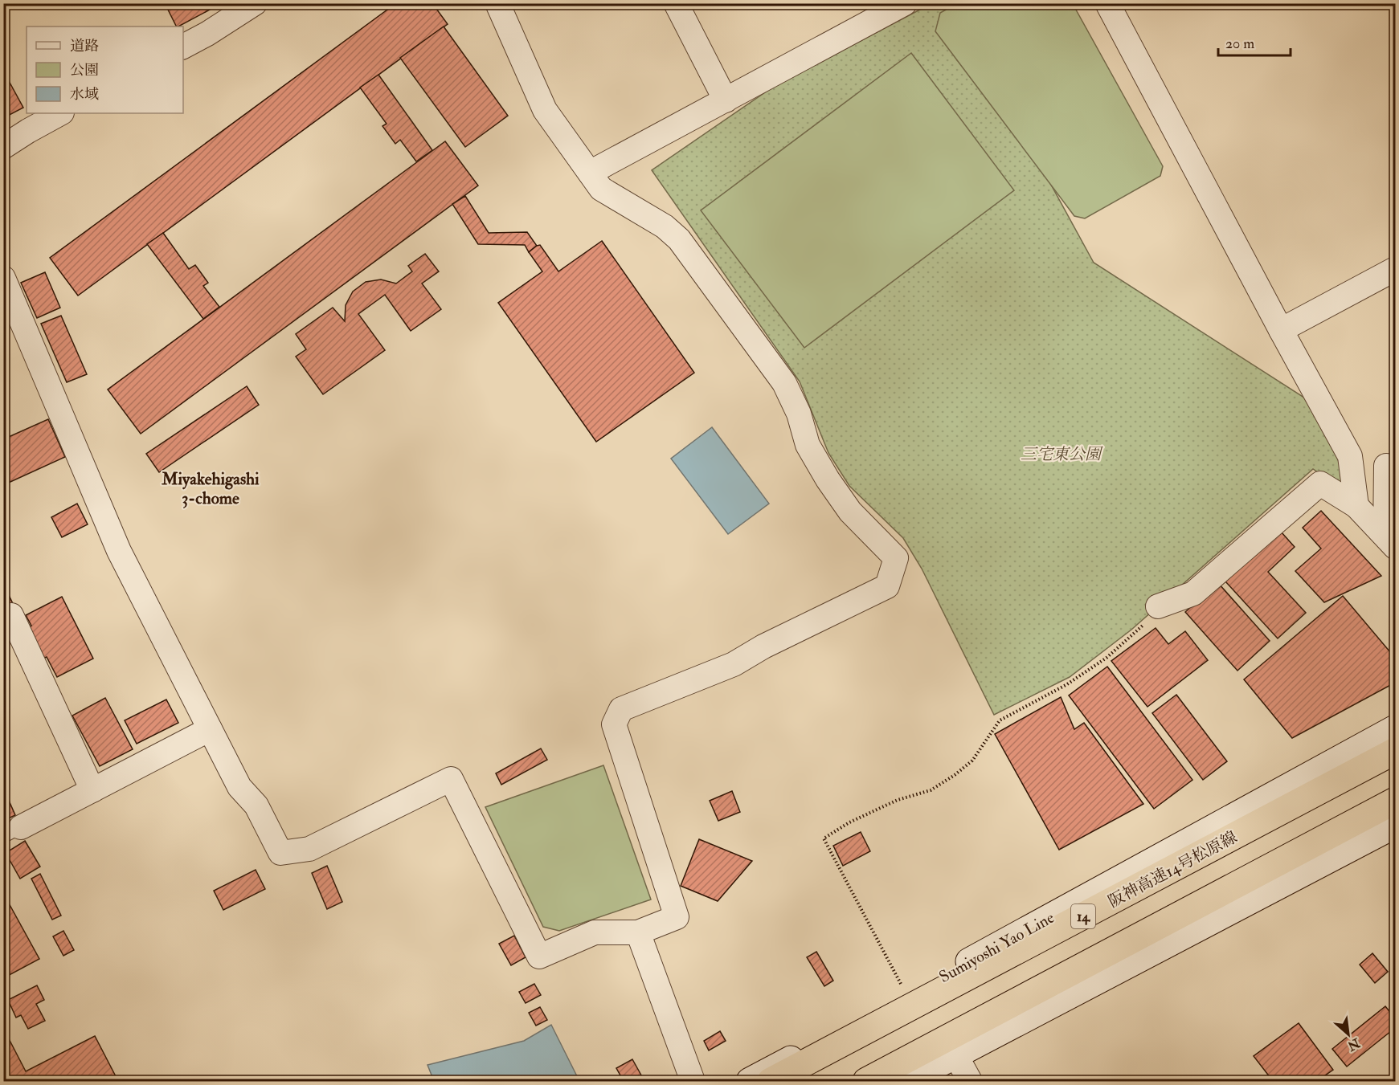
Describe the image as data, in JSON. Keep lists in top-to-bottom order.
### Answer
{
  "streets": {
    "highway": ["阪神高速14号松原線", "14"],
    "main road": ["Sumiyoshi Yao Line"]
  },
  "districts": ["Miyakehigashi 3-chome"],
  "parks": ["三宅東公園"],
  "legend": ["道路", "公園", "水域"],
  "scale_bar": "20 m",
  "north": "bottom right"
}
